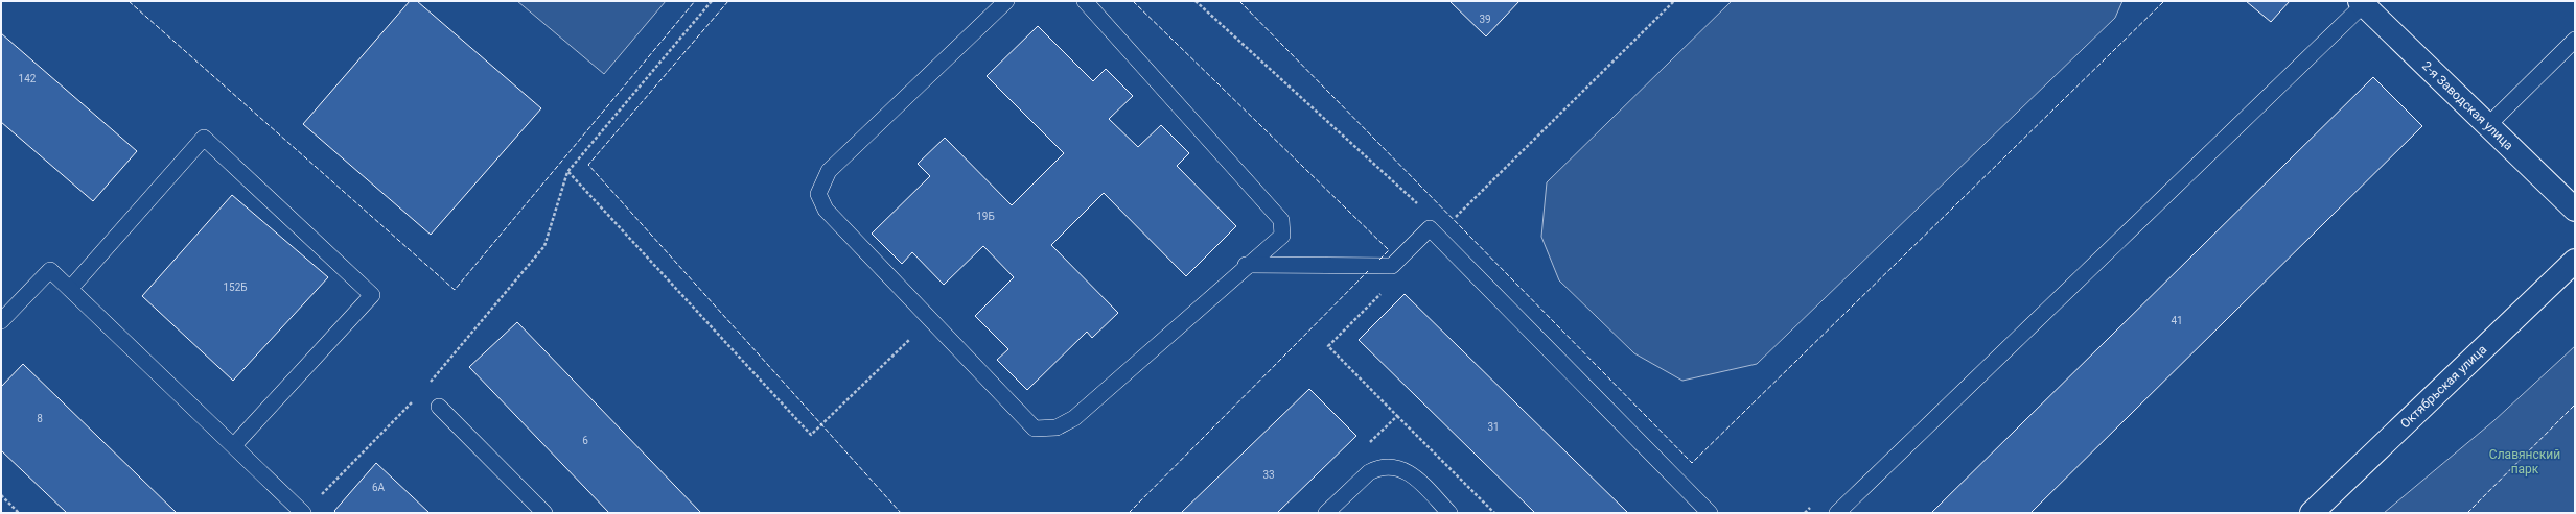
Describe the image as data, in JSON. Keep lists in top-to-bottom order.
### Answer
{
  "streets": {
    "street": ["2-я Заводская улица", "Октябрьская улица"]
  },
  "parks": ["Славянский парк"],
  "house_numbers": [
    "39",
    "142",
    "19Б",
    "152Б",
    "41",
    "8",
    "31",
    "6",
    "33",
    "6А"
  ]
}
